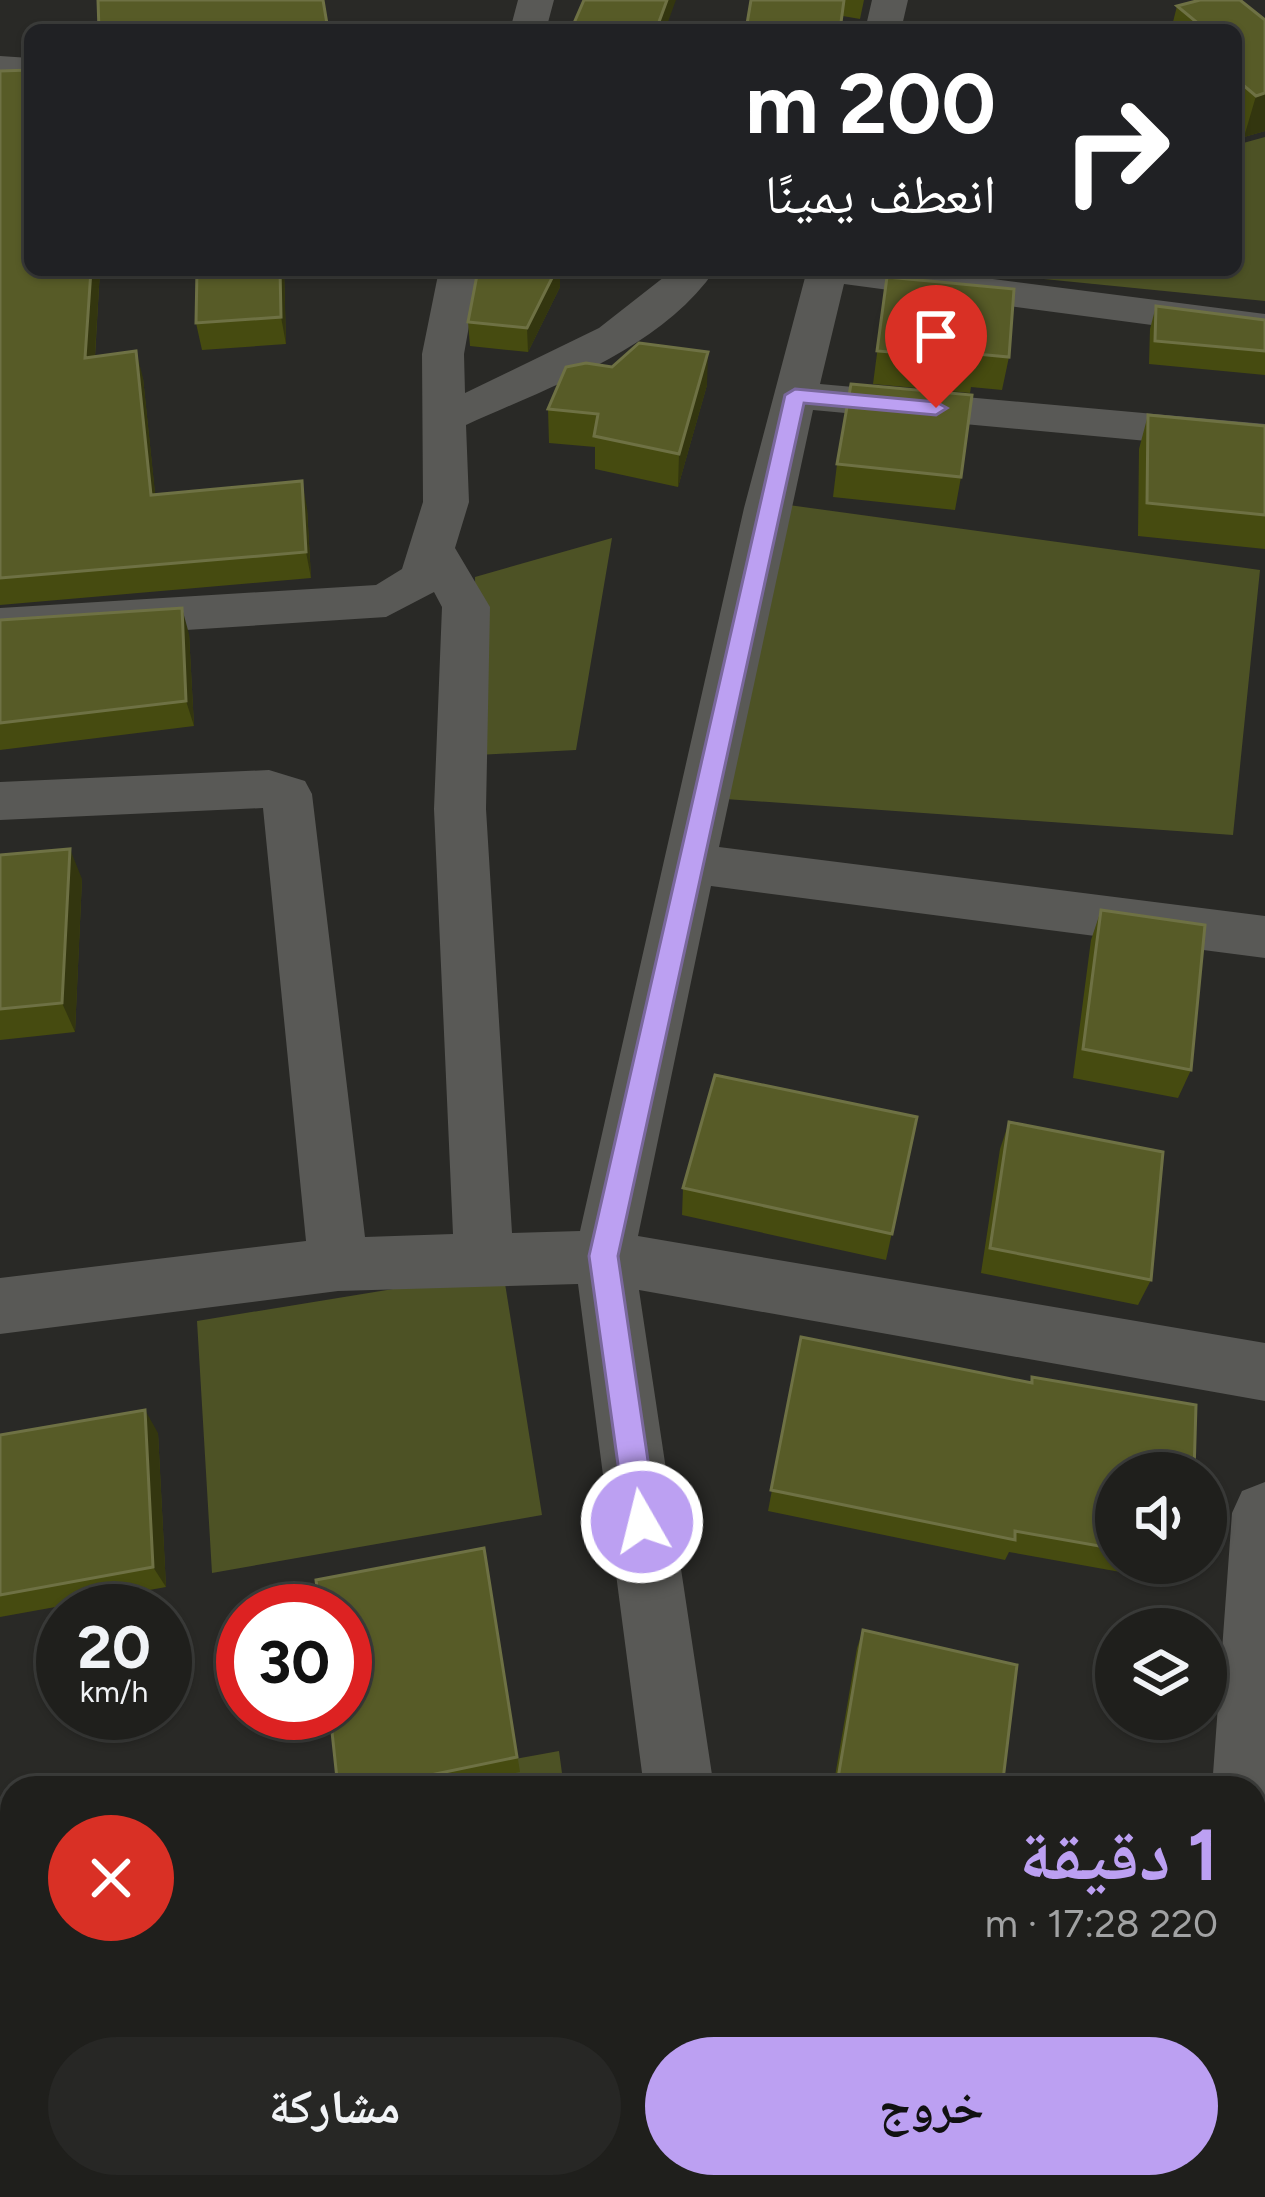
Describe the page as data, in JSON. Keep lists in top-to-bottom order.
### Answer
{
  "page": {
    "turn": ["200 m", "انعطف يمينًا"],
    "speed": "20 km/h",
    "limit": "30",
    "heading": ["1 دقيقة", "220 m · 17:28"],
    "buttons": ["خروج", "مشاركة"]
  }
}
